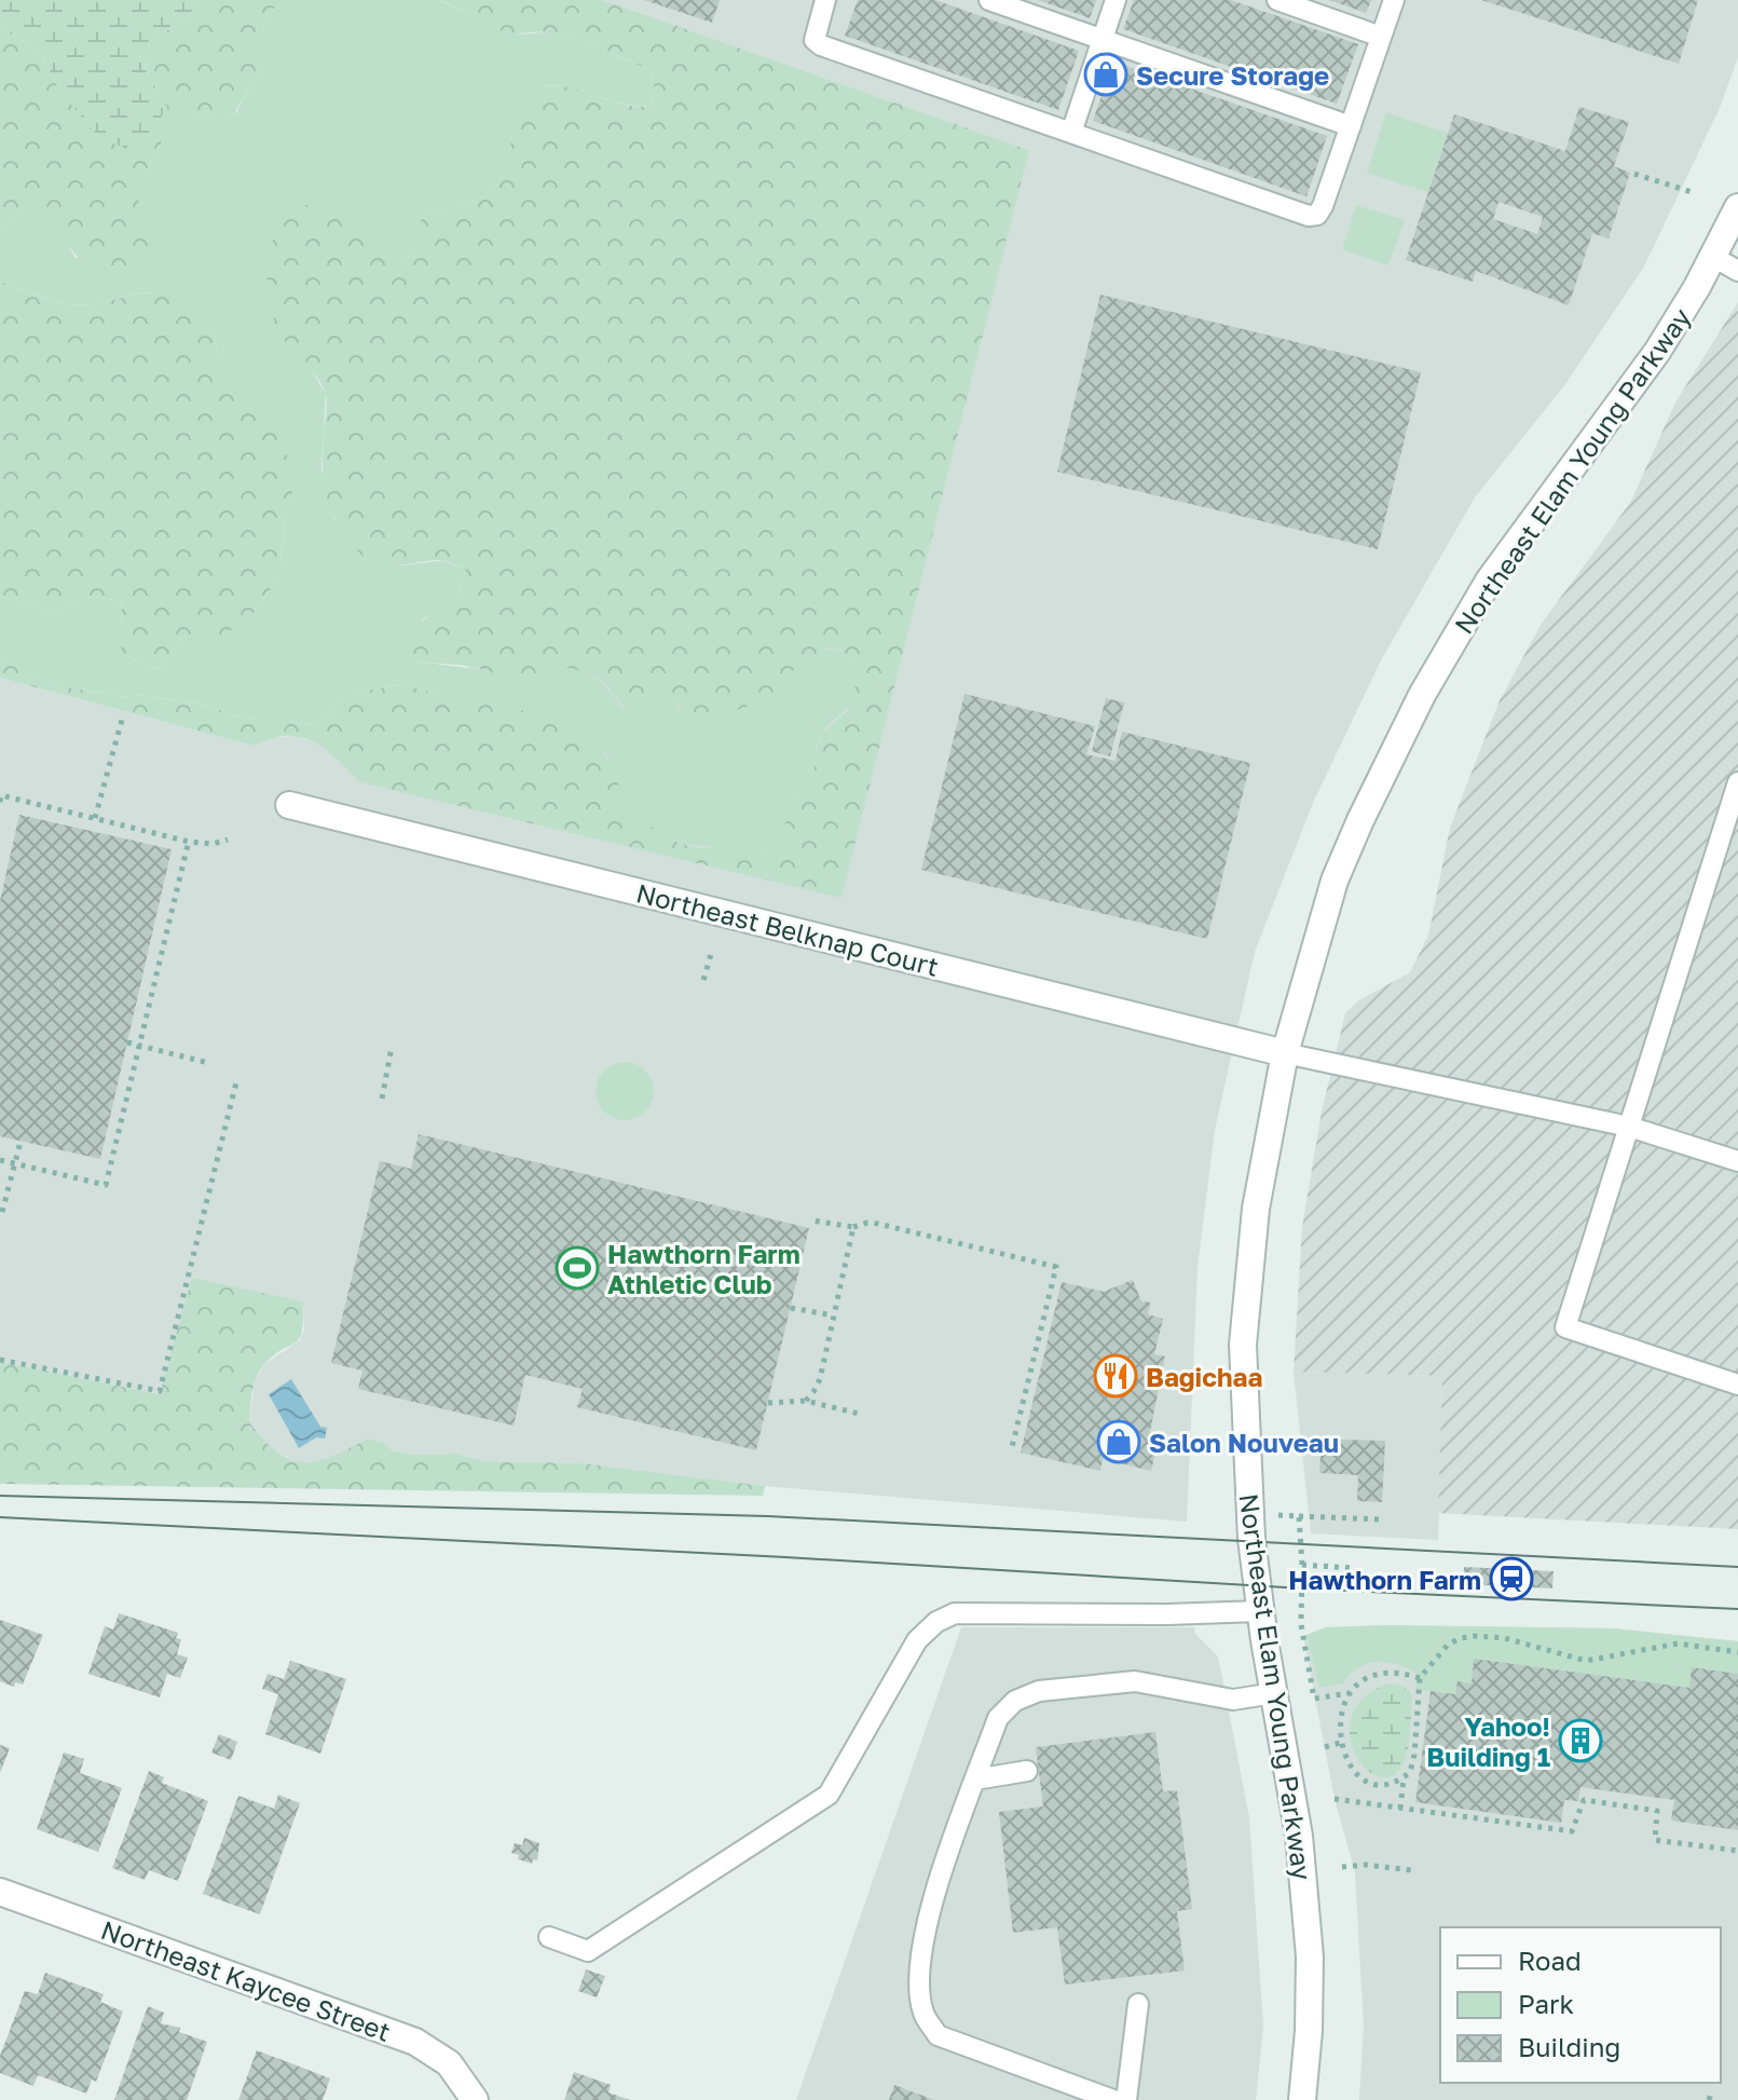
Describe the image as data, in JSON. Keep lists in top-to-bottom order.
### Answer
{
  "streets": {
    "street": ["Northeast Elam Young Parkway", "Northeast Belknap Court", "Northeast Kaycee Street"]
  },
  "crossings": [
    ["Northeast Elam Young Parkway", "Northeast Belknap Court"]
  ],
  "places": {
    "shop": ["Secure Storage", "Salon Nouveau"],
    "sports": ["Hawthorn Farm Athletic Club"],
    "restaurant": ["Bagichaa"],
    "station": ["Hawthorn Farm"],
    "building": ["Yahoo! Building 1"]
  },
  "legend": ["Road", "Park", "Building"]
}
